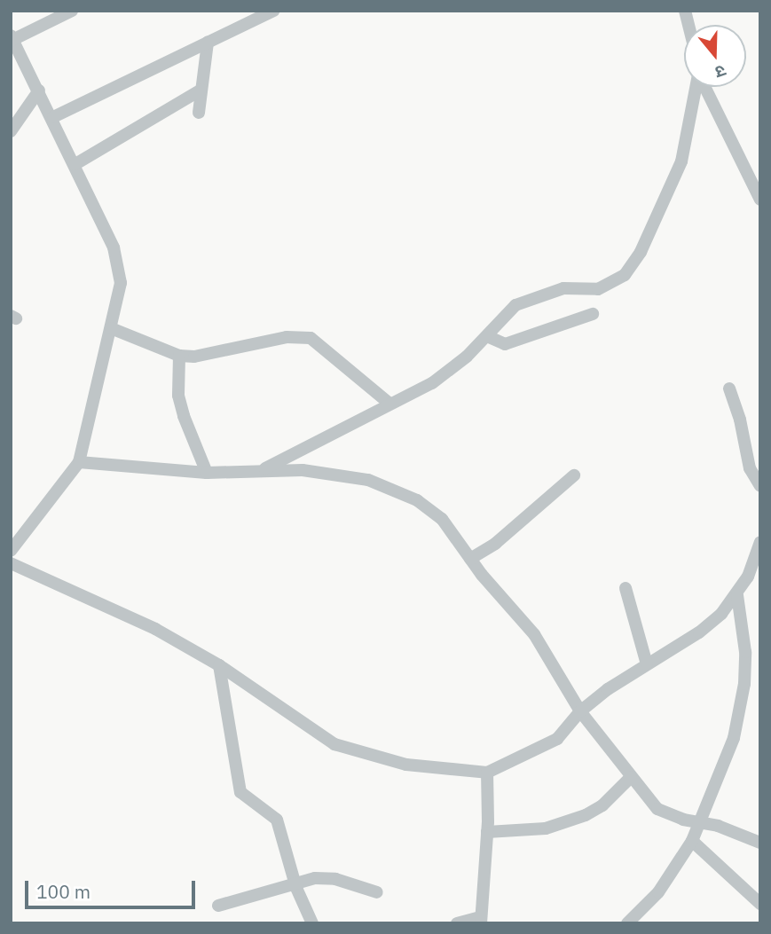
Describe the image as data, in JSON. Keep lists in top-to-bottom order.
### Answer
{
  "scale_bar": "100 m",
  "north": "bottom"
}
